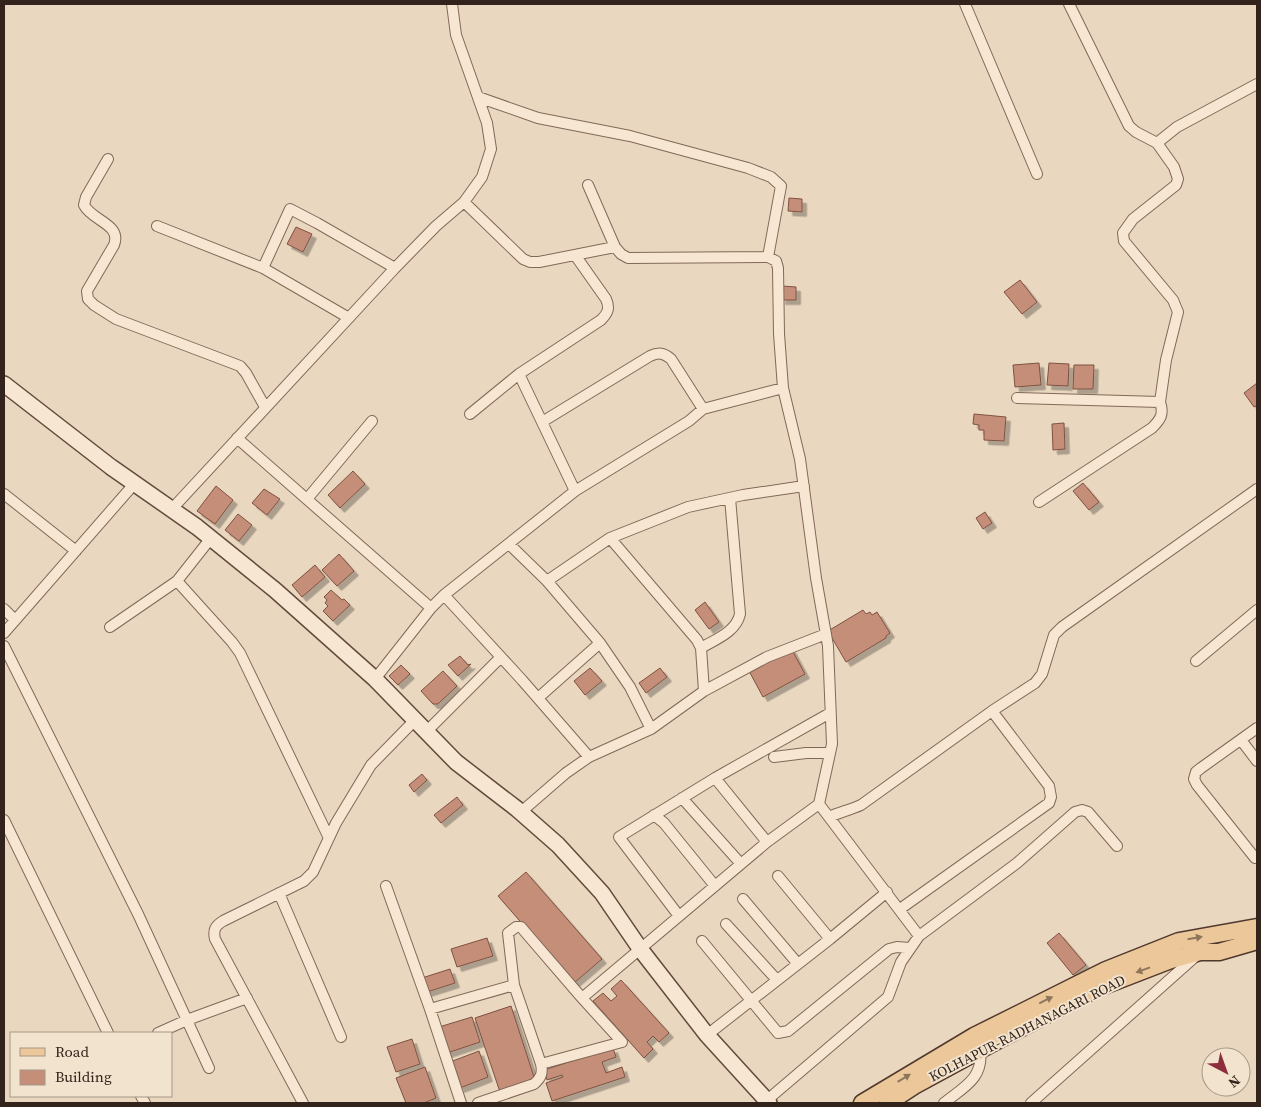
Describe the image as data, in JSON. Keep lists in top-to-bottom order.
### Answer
{
  "streets": {
    "main road": ["KOLHAPUR-RADHANAGARI ROAD"]
  },
  "legend": ["Road", "Building"],
  "north": "bottom right"
}
